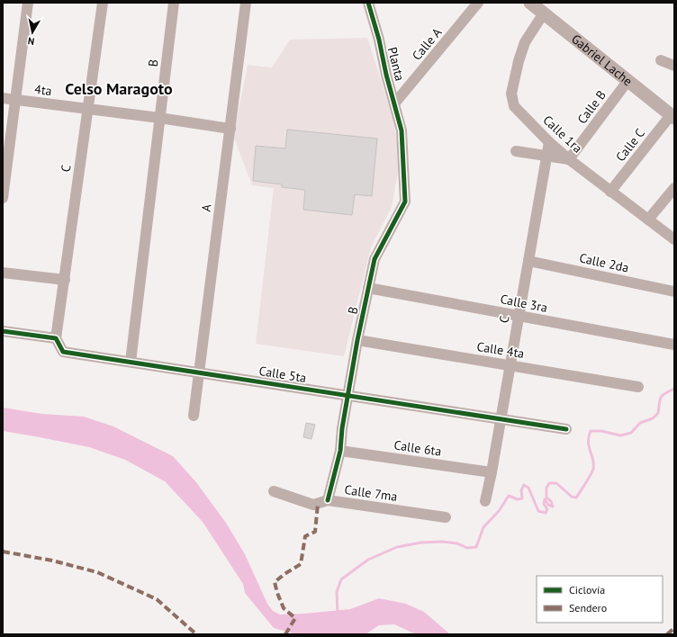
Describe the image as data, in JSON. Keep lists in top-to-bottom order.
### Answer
{
  "streets": {
    "street": [
      "Calle A",
      "Gabriel Lache",
      "B",
      "Planta",
      "4ta",
      "Calle B",
      "Calle 1ra",
      "Calle C",
      "C",
      "A",
      "Calle 2da",
      "Calle 3ra",
      "Calle 4ta",
      "Calle 5ta",
      "Calle 6ta",
      "Calle 7ma"
    ]
  },
  "crossings": [
    ["Calle A", "Planta"],
    ["Gabriel Lache", "Calle B"],
    ["Gabriel Lache", "Calle 1ra"],
    ["Gabriel Lache", "Calle C"],
    ["B", "Planta"],
    ["B", "4ta"],
    ["B", "Calle 3ra"],
    ["B", "Calle 4ta"],
    ["B", "Calle 5ta"],
    ["B", "Calle 6ta"],
    ["B", "Calle 7ma"],
    ["4ta", "C"],
    ["4ta", "A"],
    ["Calle B", "Calle 1ra"],
    ["Calle 1ra", "Calle C"],
    ["Calle 1ra", "C"],
    ["C", "Calle 2da"],
    ["C", "Calle 3ra"],
    ["C", "Calle 4ta"],
    ["C", "Calle 5ta"],
    ["C", "Calle 6ta"],
    ["A", "Calle 5ta"]
  ],
  "districts": ["Celso Maragoto"],
  "legend": ["Ciclovía", "Sendero"],
  "north": "bottom"
}
